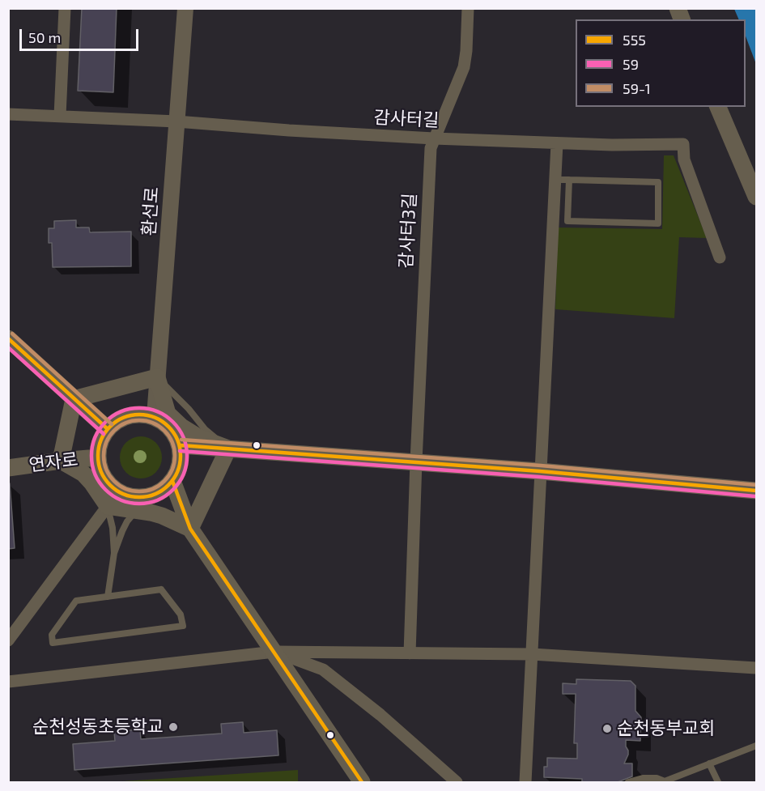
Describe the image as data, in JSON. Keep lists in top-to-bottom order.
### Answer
{
  "streets": {
    "main road": ["연자로"],
    "street": ["감사터길", "환선로", "감사터3길"]
  },
  "crossings": [
    ["감사터길", "환선로"],
    ["감사터길", "감사터3길"],
    ["환선로", "연자로"]
  ],
  "places": ["순천성동초등학교", "순천동부교회"],
  "lines": ["transit line 59-1", "transit line 555", "transit line 59"],
  "legend": ["555", "59", "59-1"],
  "scale_bar": "50 m"
}
